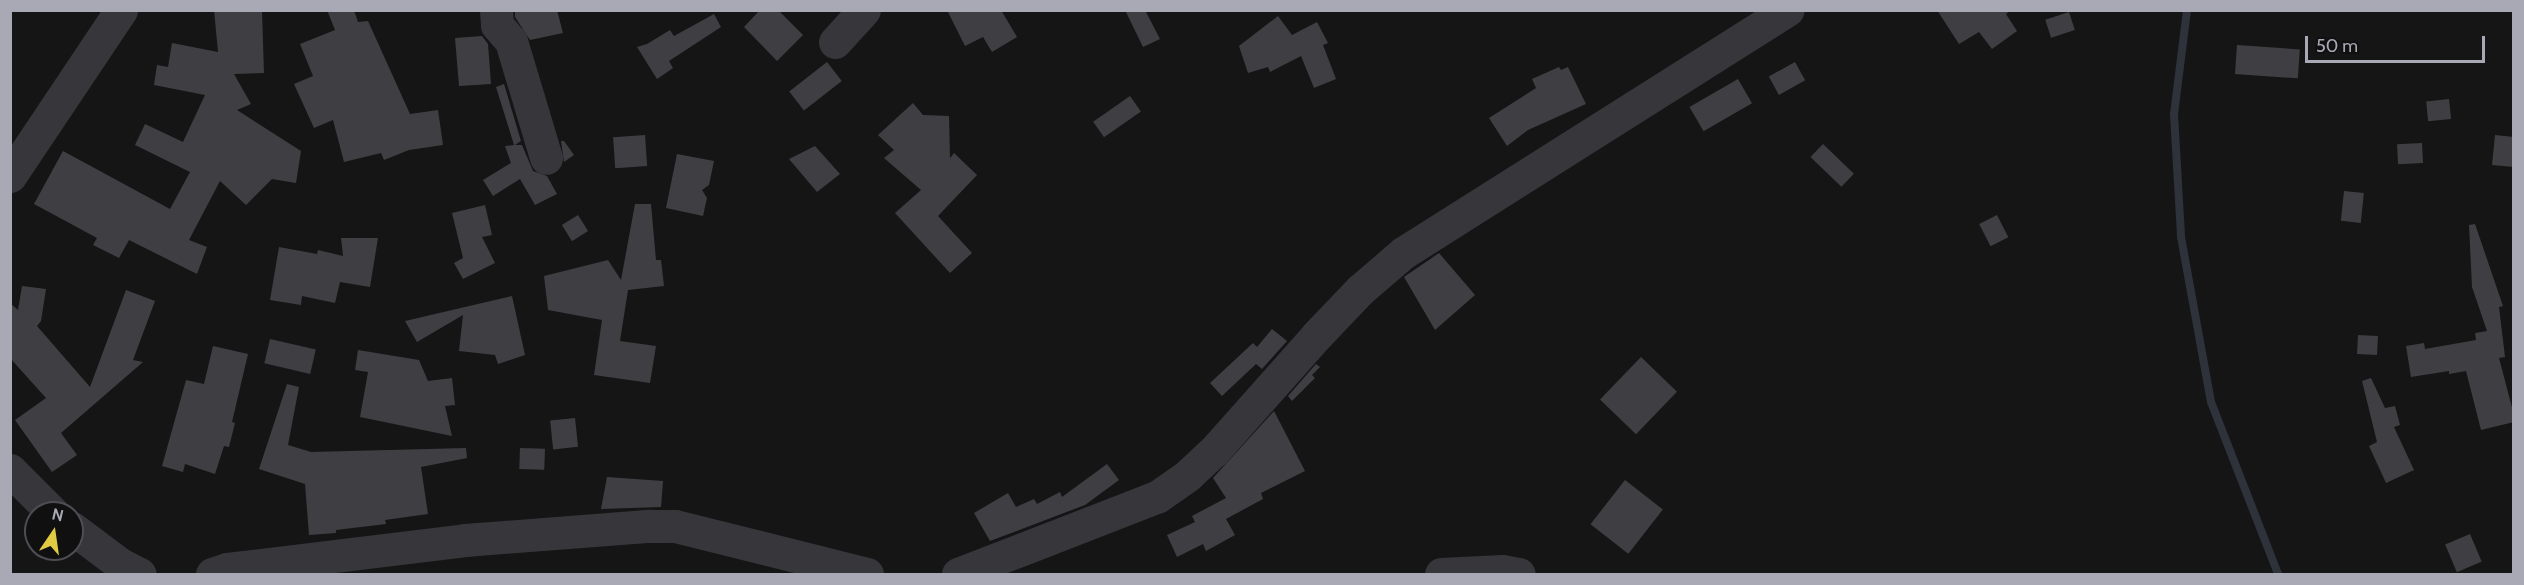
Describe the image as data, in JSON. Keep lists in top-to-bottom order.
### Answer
{
  "scale_bar": "50 m",
  "north": "top"
}
